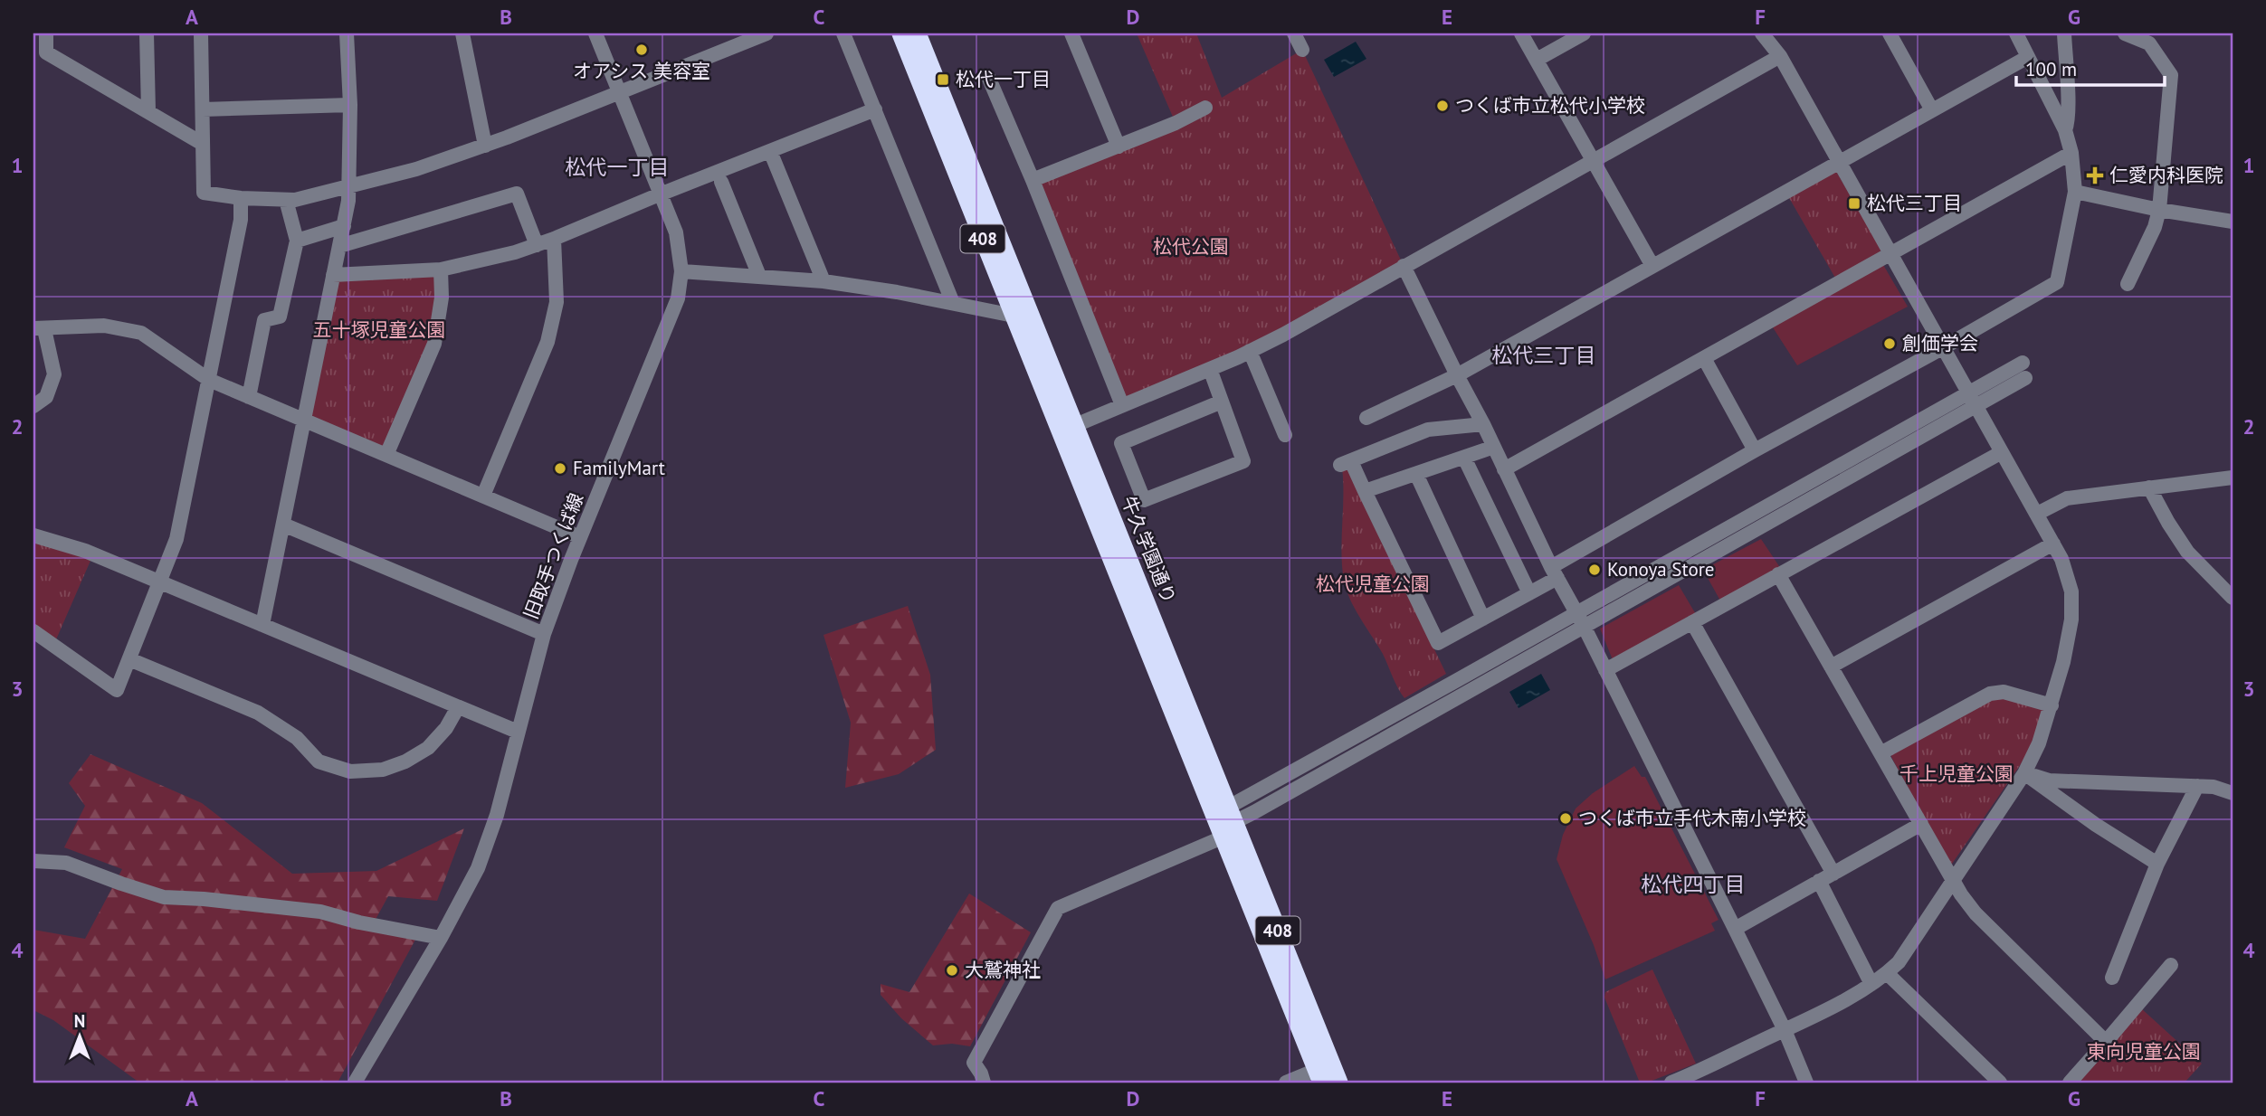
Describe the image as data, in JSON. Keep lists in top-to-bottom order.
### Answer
{
  "streets": {
    "highway": ["408", "牛久学園通り"],
    "street": ["旧取手つくば線"]
  },
  "districts": ["松代一丁目", "松代三丁目", "松代四丁目"],
  "parks": [
    "松代公園",
    "五十塚児童公園",
    "松代児童公園",
    "千上児童公園",
    "東向児童公園"
  ],
  "places": {
    "other": [
      "オアシス 美容室",
      "つくば市立松代小学校",
      "創価学会",
      "FamilyMart",
      "Konoya Store",
      "つくば市立手代木南小学校",
      "大鷲神社"
    ],
    "transit": ["松代一丁目", "松代三丁目"],
    "health": ["仁愛内科医院"]
  },
  "scale_bar": "100 m",
  "north": "top",
  "grid": {
    "columns": [
      "A",
      "B",
      "C",
      "D",
      "E",
      "F",
      "G"
    ],
    "rows": [
      "1",
      "2",
      "3",
      "4"
    ]
  }
}
